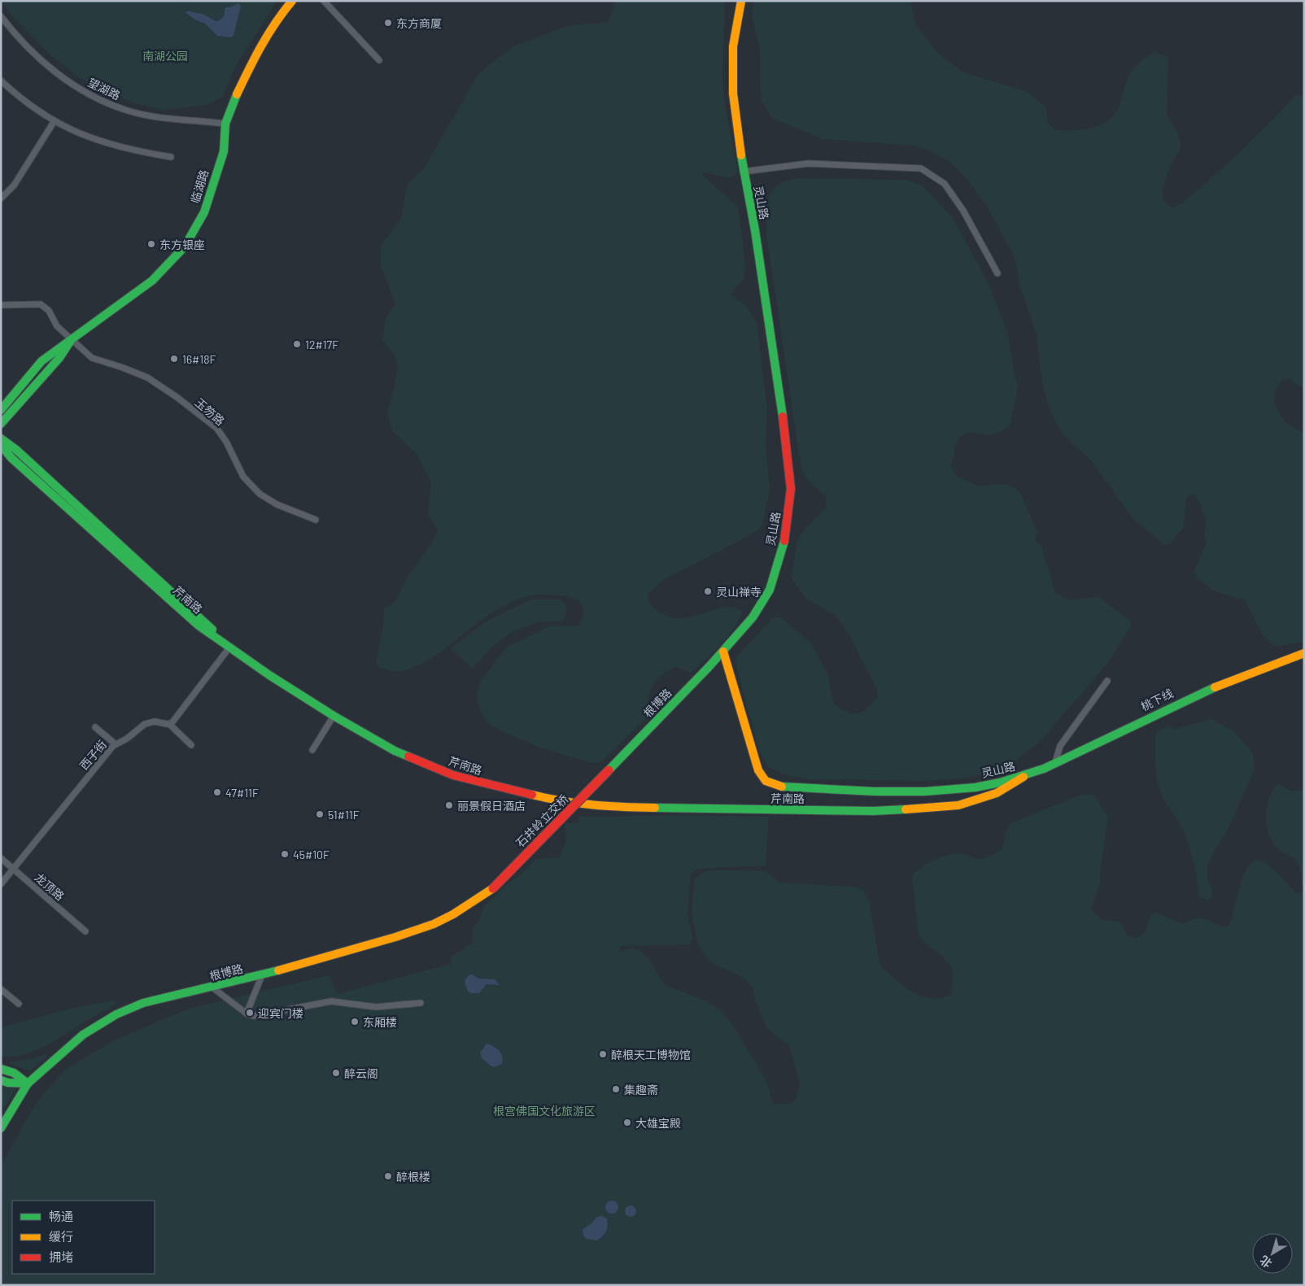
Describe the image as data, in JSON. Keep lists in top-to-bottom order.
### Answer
{
  "streets": {
    "main road": [
      "临湖路",
      "灵山路",
      "芹南路",
      "桃下线",
      "根博路",
      "石井岭立交桥"
    ],
    "street": [
      "望湖路",
      "玉笏路",
      "西子街",
      "龙顶路"
    ]
  },
  "crossings": [
    ["望湖路", "临湖路"],
    ["临湖路", "玉笏路"],
    ["灵山路", "芹南路"],
    ["灵山路", "桃下线"],
    ["灵山路", "根博路"],
    ["芹南路", "桃下线"],
    ["根博路", "石井岭立交桥"],
    ["西子街", "龙顶路"]
  ],
  "parks": ["南湖公园", "根宫佛国文化旅游区"],
  "places": [
    "东方商厦",
    "东方银座",
    "12#17F",
    "16#18F",
    "灵山禅寺",
    "47#11F",
    "丽景假日酒店",
    "51#11F",
    "45#10F",
    "迎宾门楼",
    "东厢楼",
    "醉根天工博物馆",
    "醉云阁",
    "集趣斋",
    "大雄宝殿",
    "醉根楼"
  ],
  "legend": ["畅通", "缓行", "拥堵"],
  "north": "bottom left"
}
